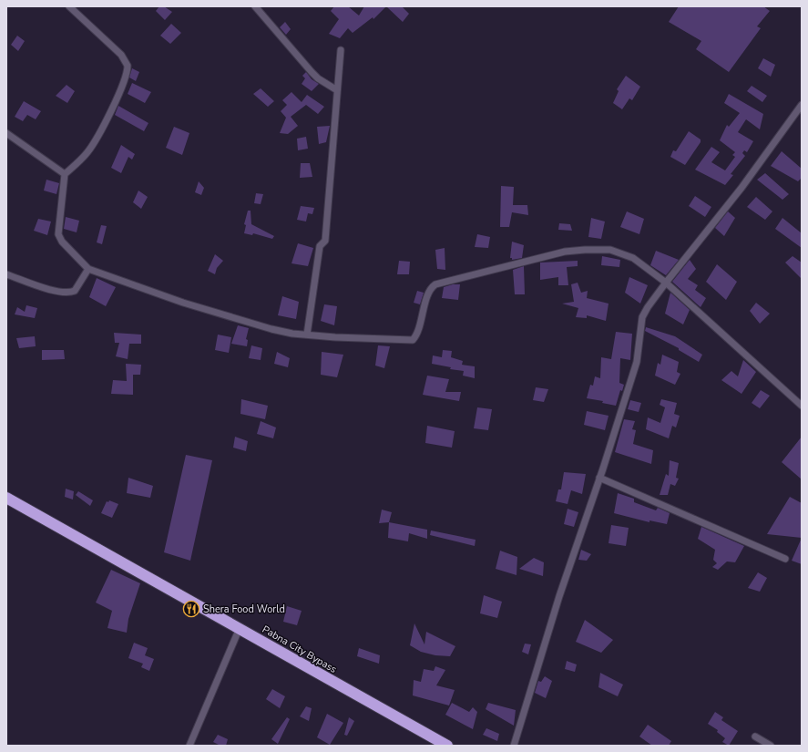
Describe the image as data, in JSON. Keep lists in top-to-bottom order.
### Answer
{
  "streets": {
    "highway": ["Pabna City Bypass"]
  },
  "places": {
    "restaurant": ["Shera Food World"]
  }
}
